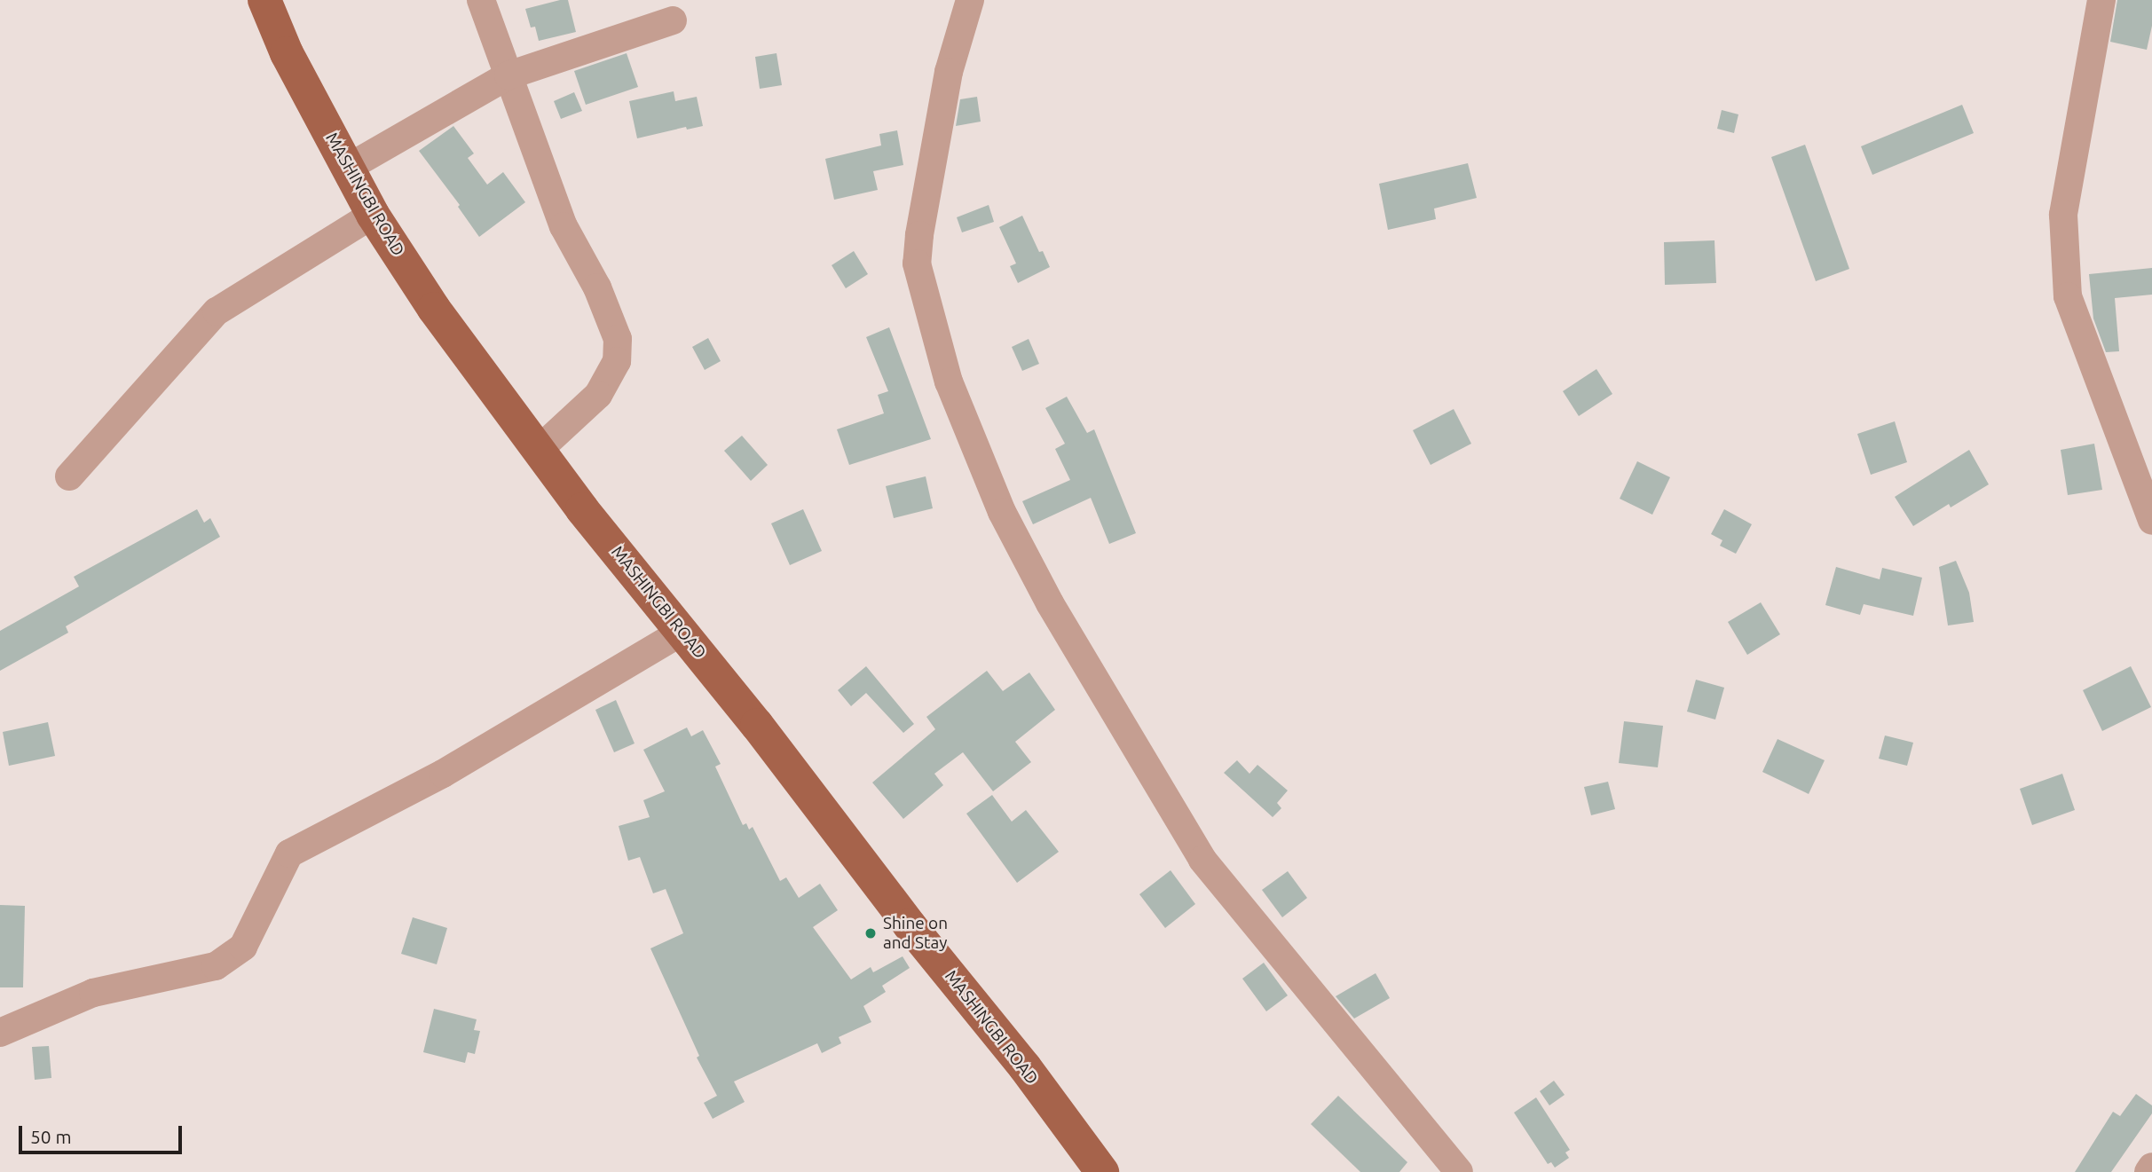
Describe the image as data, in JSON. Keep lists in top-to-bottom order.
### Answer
{
  "streets": {
    "main road": ["MASHINGBI ROAD"]
  },
  "places": ["Shine on and Stay"],
  "scale_bar": "50 m"
}
